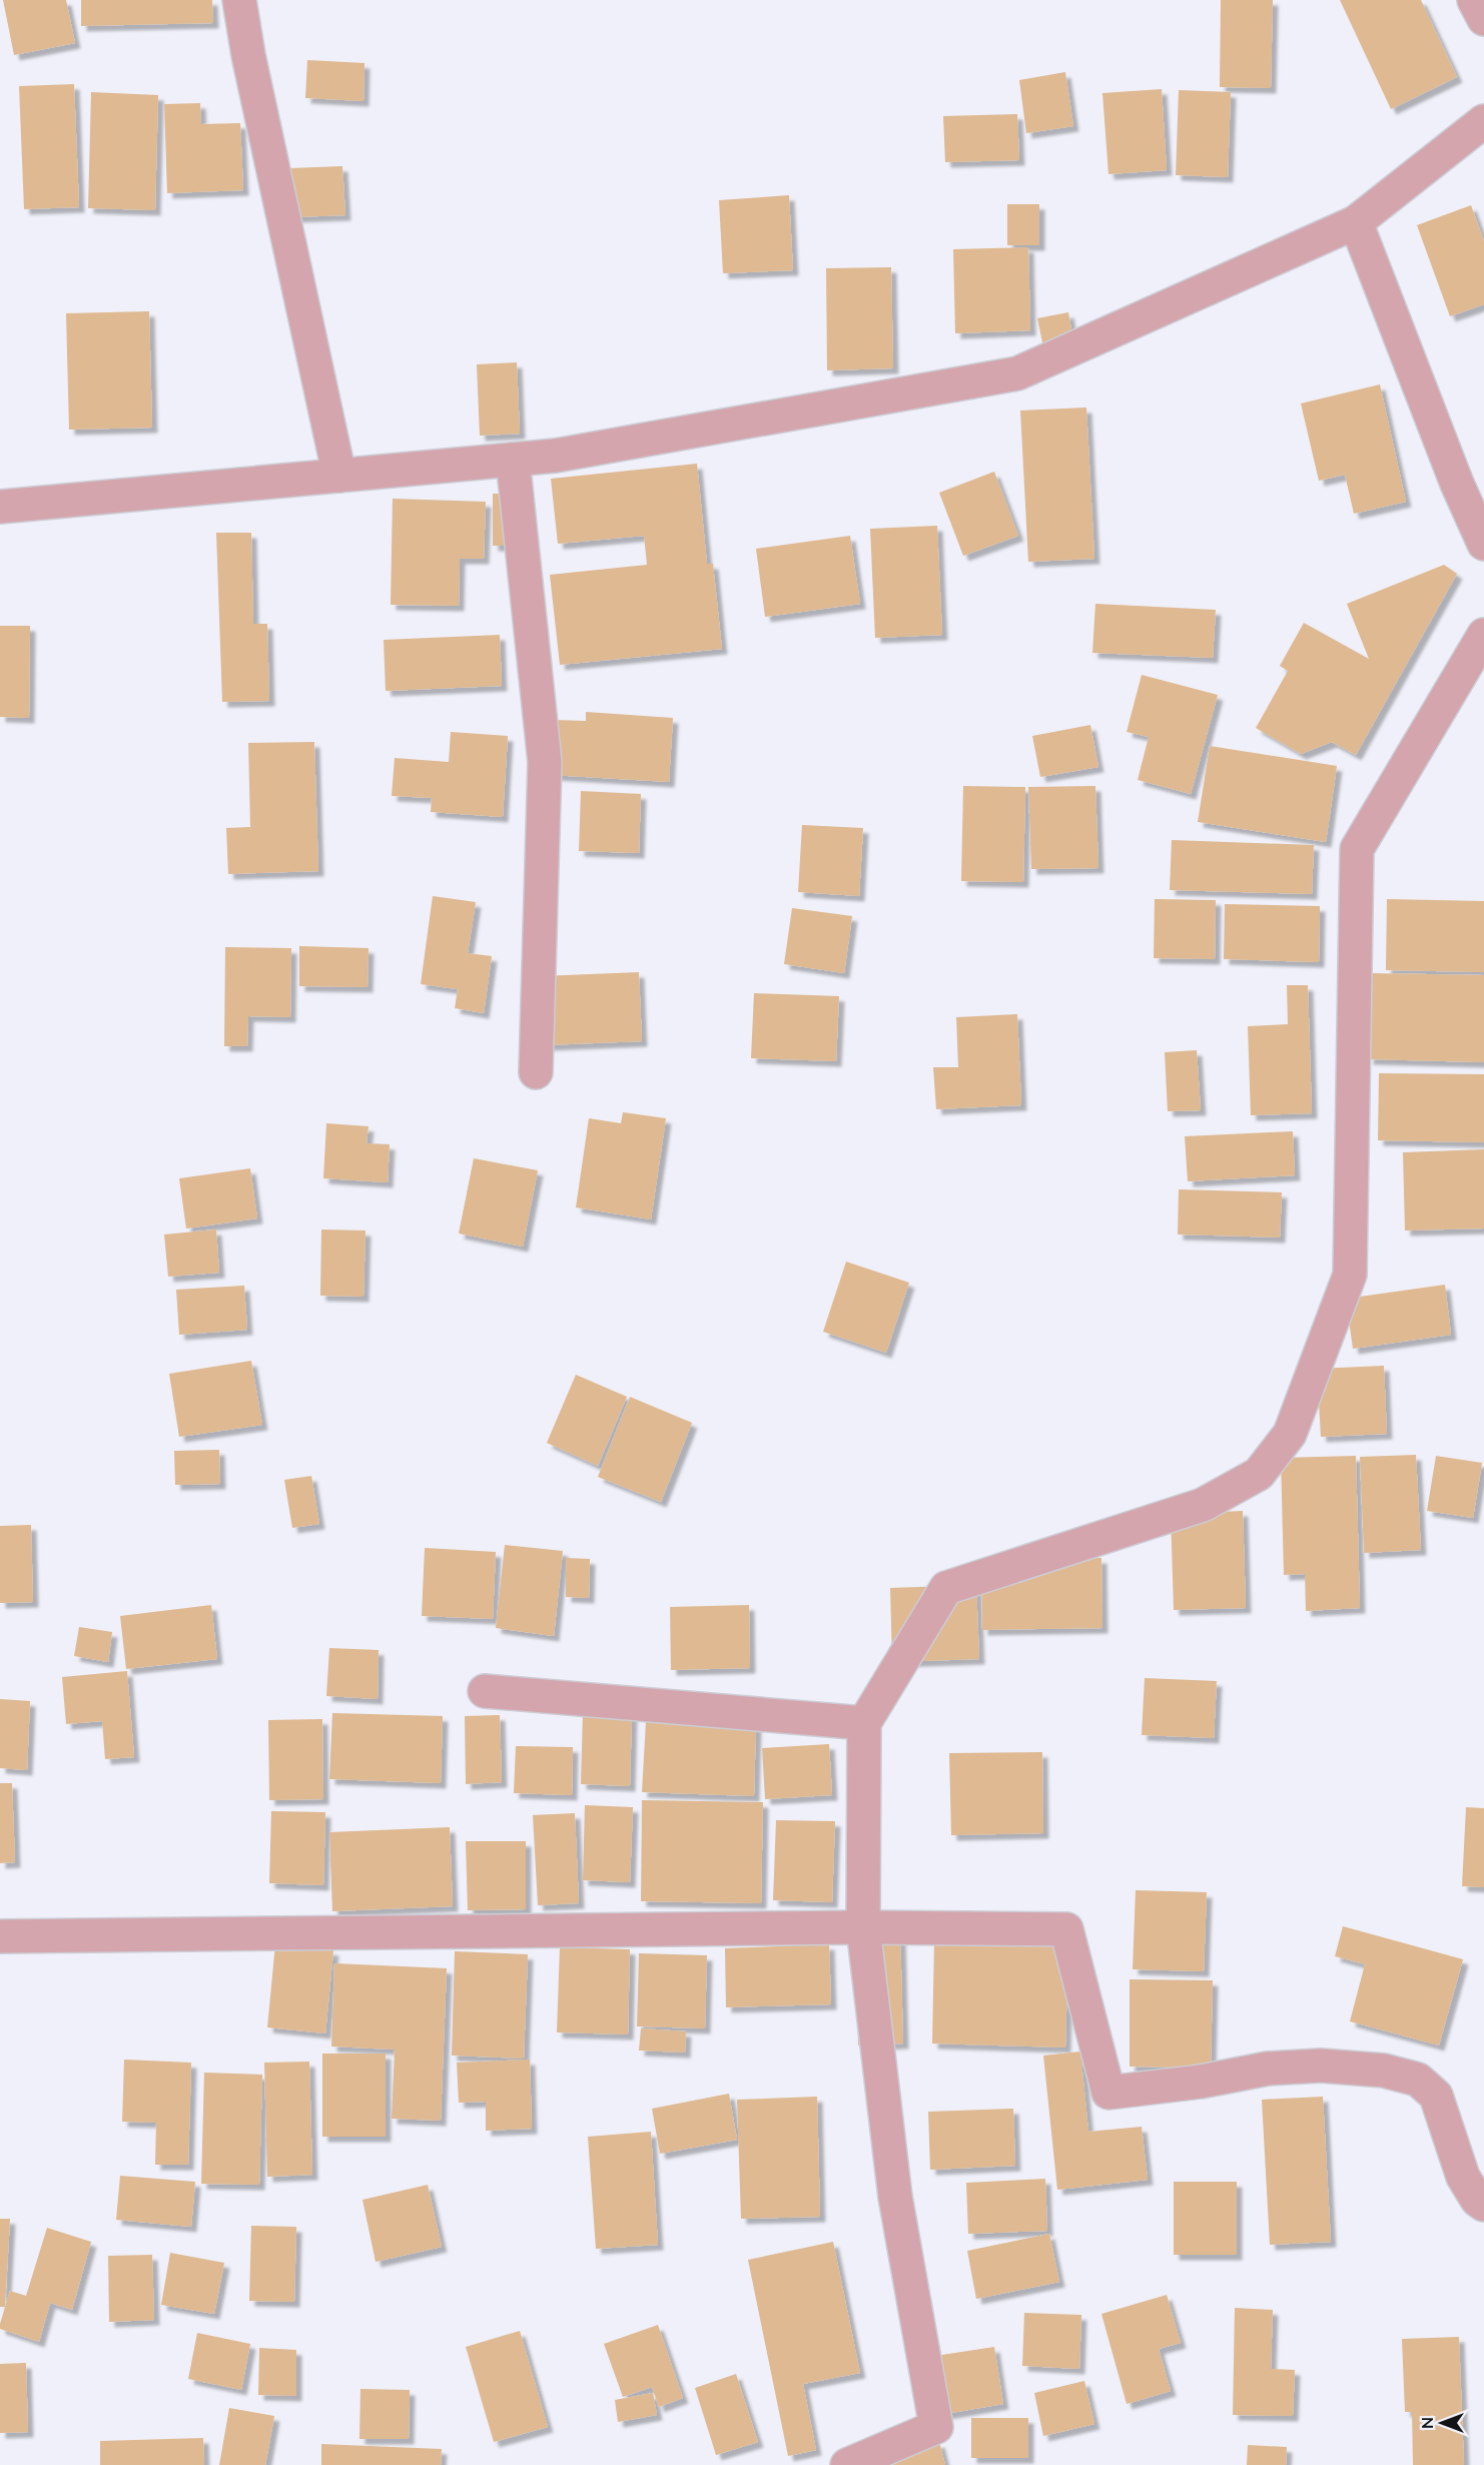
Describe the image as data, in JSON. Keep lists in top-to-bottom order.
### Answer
{
  "north": "left"
}
